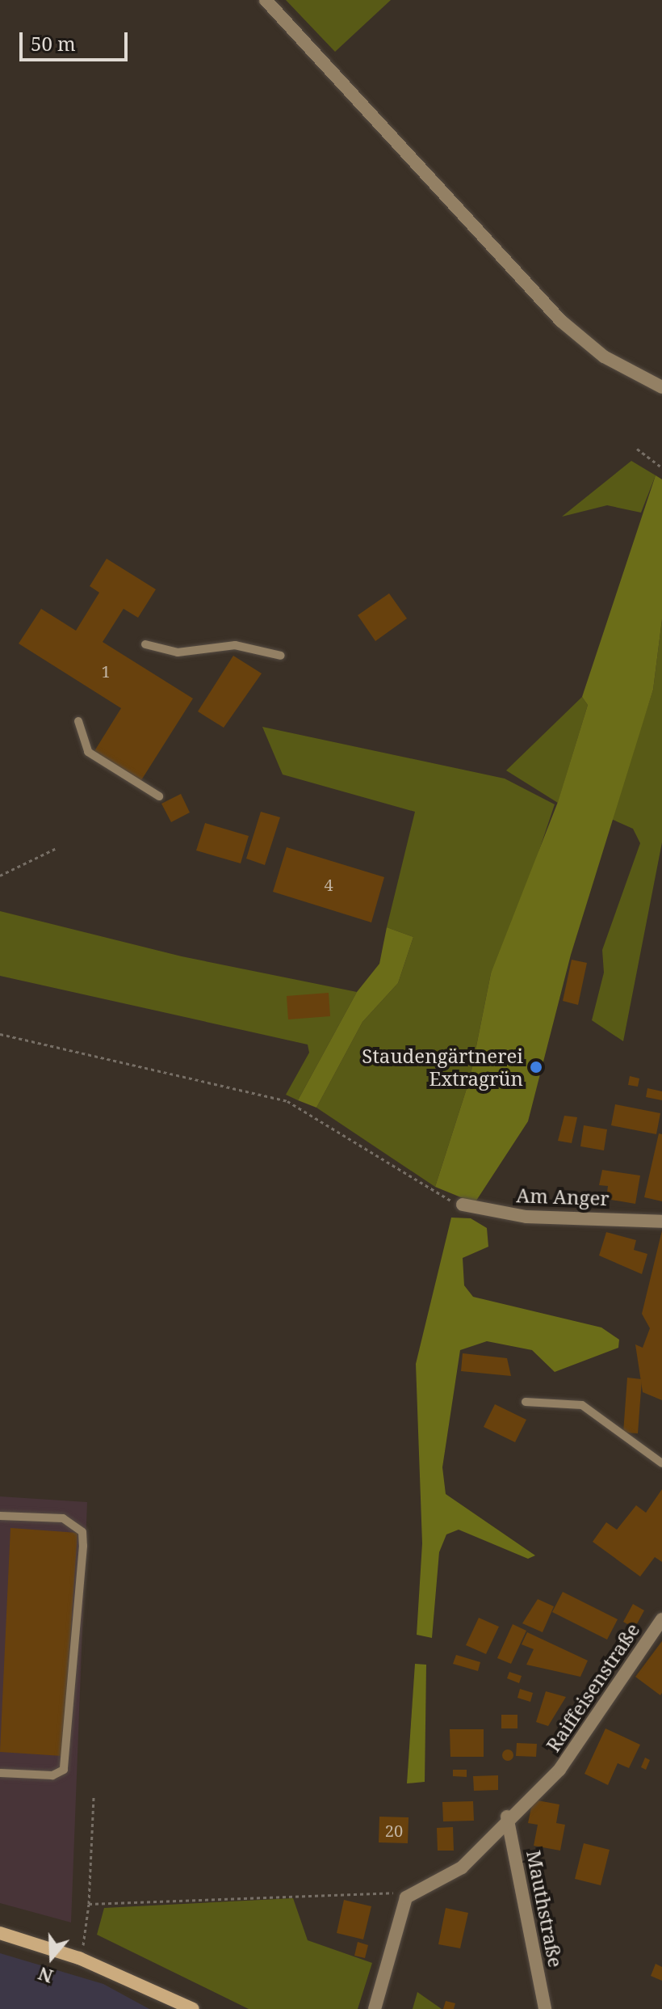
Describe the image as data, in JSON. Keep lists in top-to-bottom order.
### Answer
{
  "streets": {
    "street": ["Am Anger", "Raiffeisenstraße", "Mauthstraße"]
  },
  "crossings": [
    ["Raiffeisenstraße", "Mauthstraße"]
  ],
  "places": ["Staudengärtnerei Extragrün"],
  "house_numbers": ["1", "4", "20"],
  "scale_bar": "50 m",
  "north": "bottom"
}
